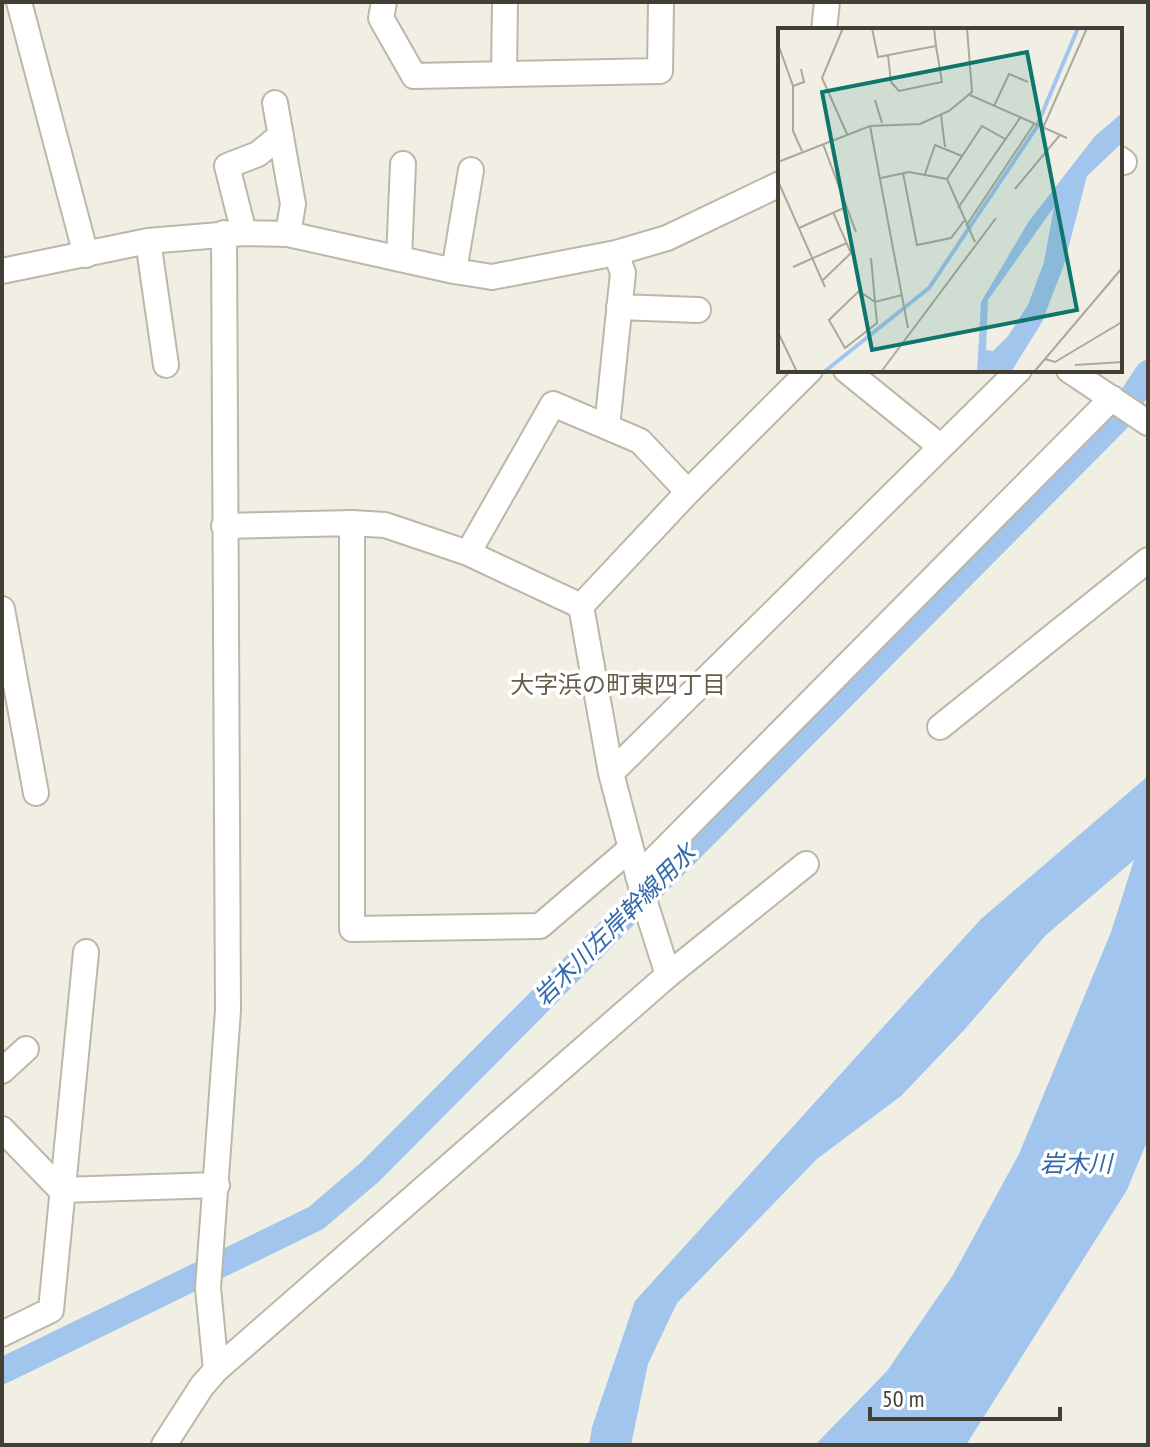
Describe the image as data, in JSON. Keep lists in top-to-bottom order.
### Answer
{
  "districts": ["大字浜の町東四丁目"],
  "water": ["岩木川左岸幹線用水", "岩木川"],
  "scale_bar": "50 m"
}
